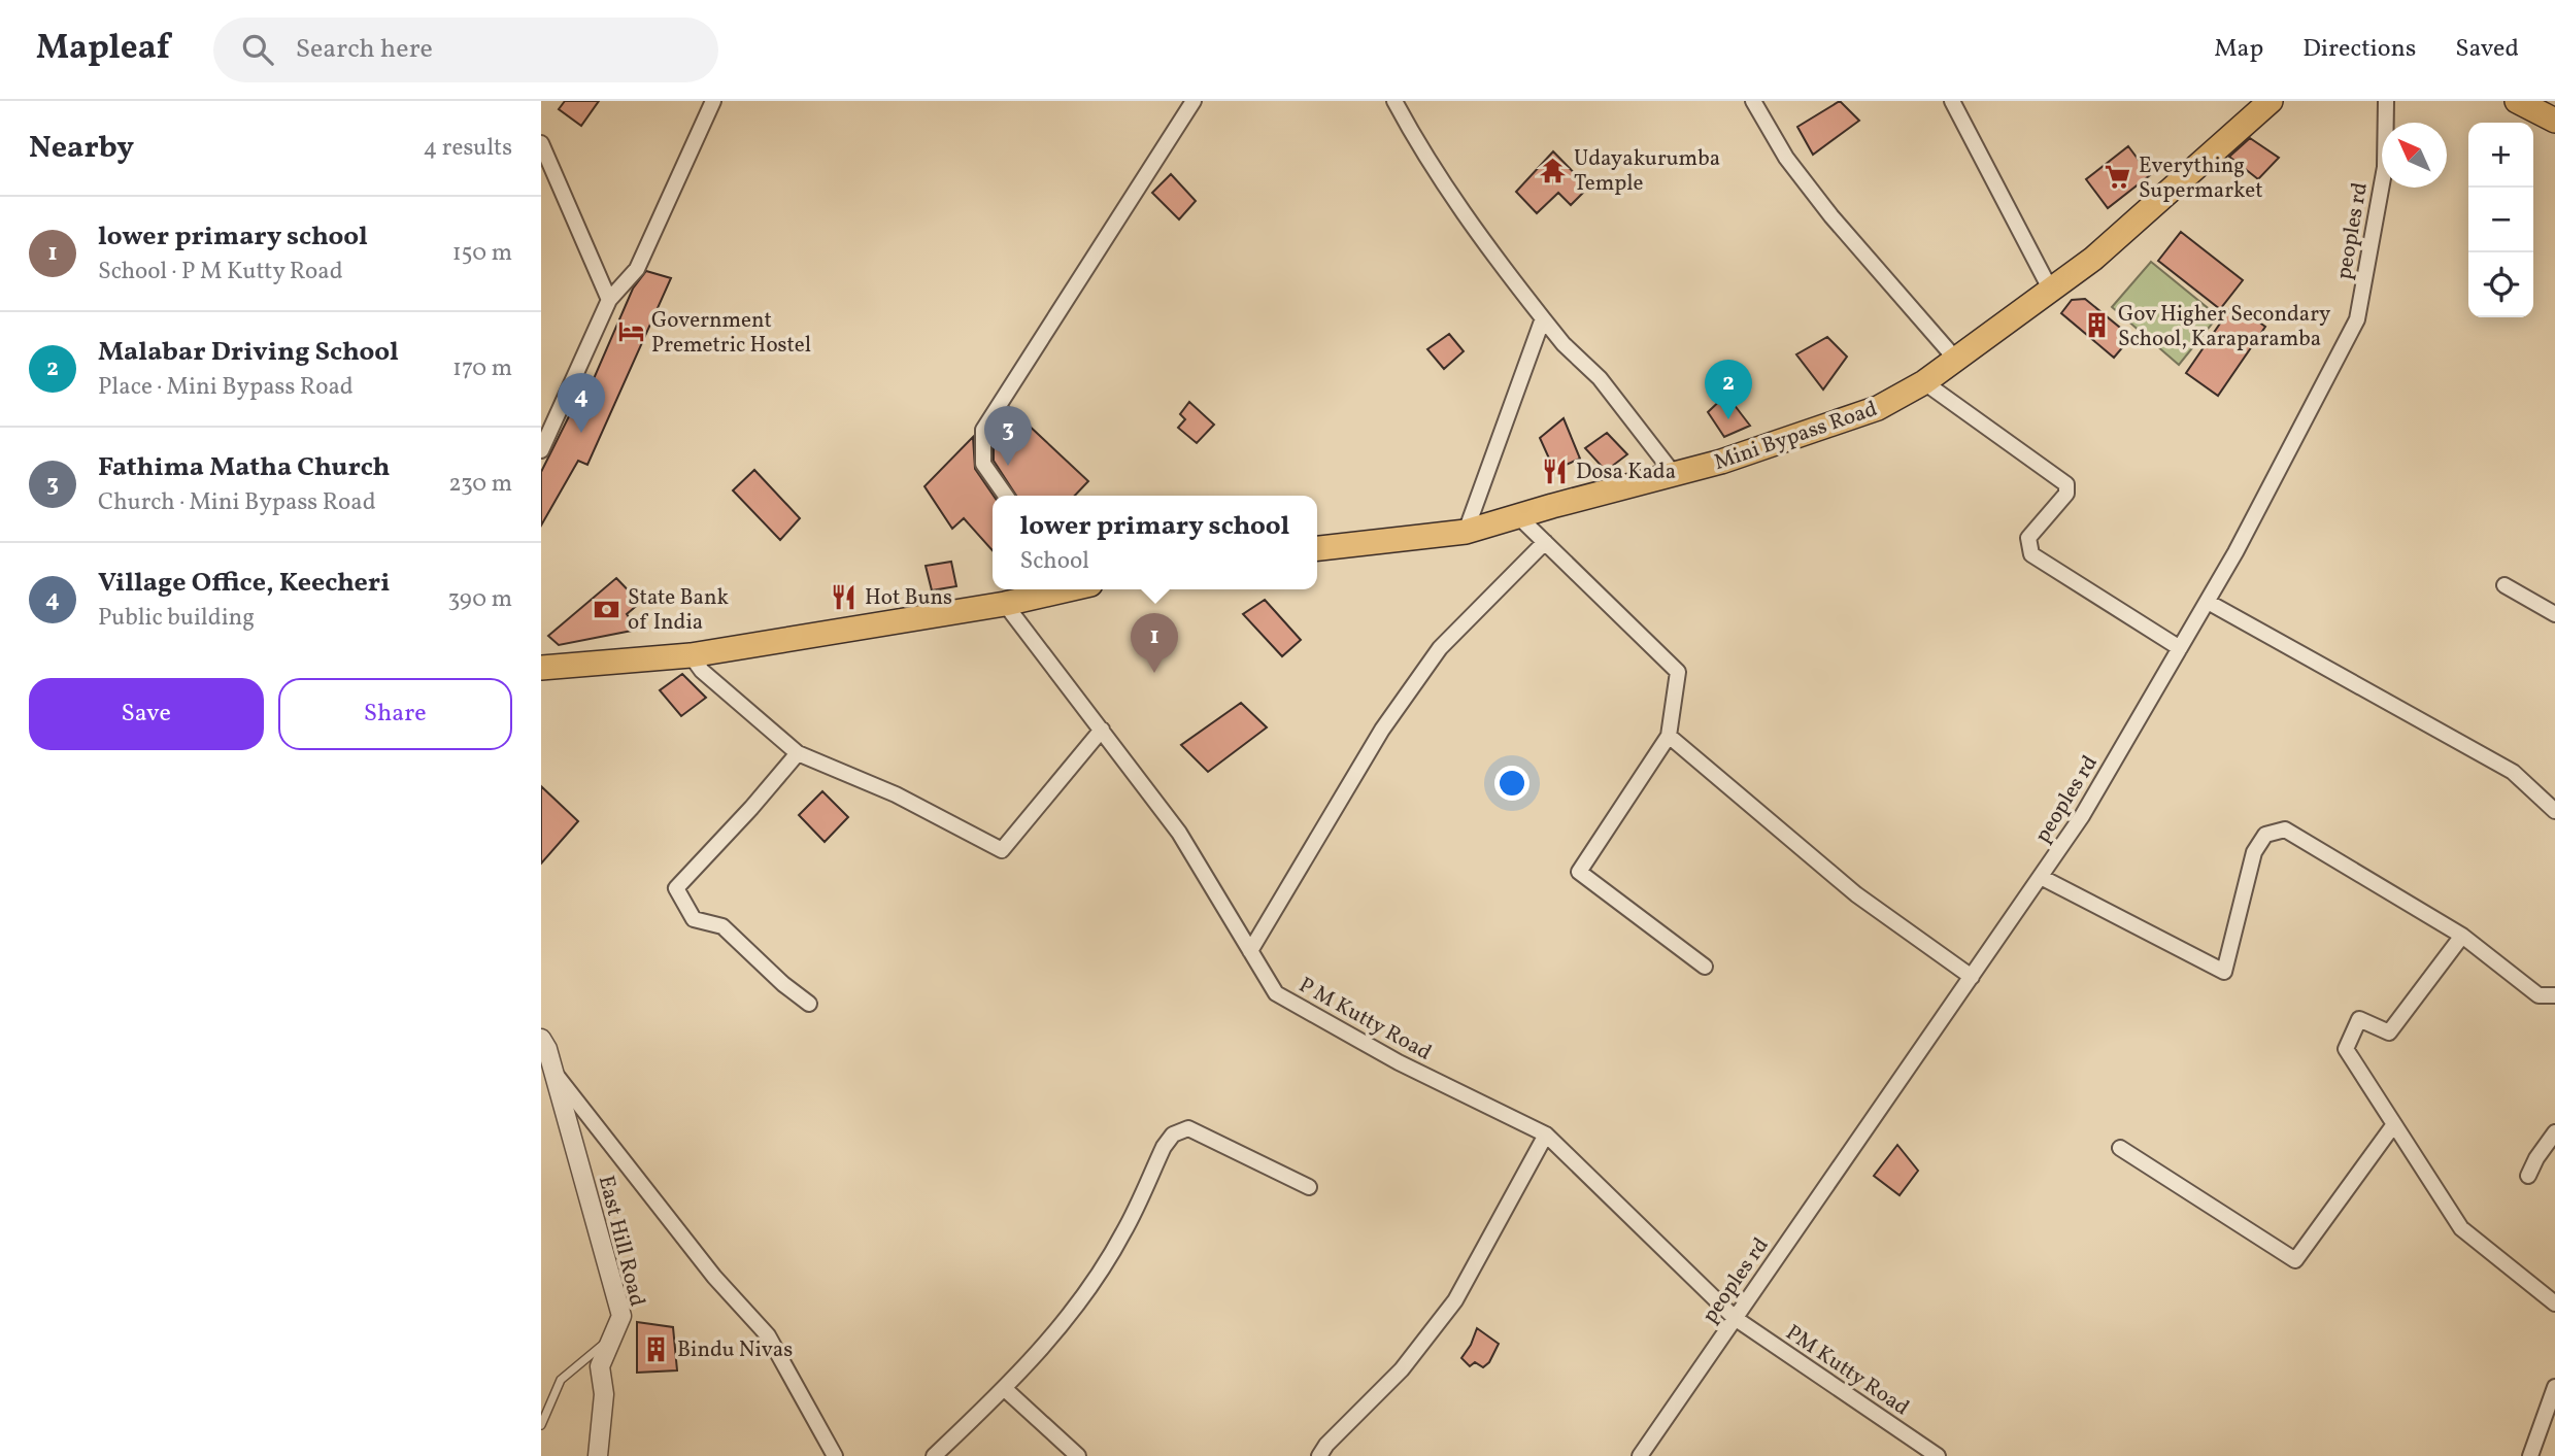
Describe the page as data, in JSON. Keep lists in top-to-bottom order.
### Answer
{
  "streets": {
    "main road": ["Mini Bypass Road"],
    "street": [
      "peoples rd",
      "P M Kutty Road",
      "East Hill Road",
      "PM Kutty Road"
    ]
  },
  "crossings": [
    ["peoples rd", "P M Kutty Road"],
    ["peoples rd", "PM Kutty Road"],
    ["P M Kutty Road", "PM Kutty Road"]
  ],
  "places": {
    "temple": ["Udayakurumba Temple"],
    "supermarket": ["Everything Supermarket"],
    "building": ["Gov Higher Secondary School, Karaparamba", "Bindu Nivas"],
    "hotel": ["Government Premetric Hostel"],
    "restaurant": ["Dosa Kada", "Hot Buns"],
    "bank": ["State Bank of India"]
  },
  "north": "top left",
  "page": {
    "header": "Mapleaf",
    "search": "Search here",
    "nav": ["Map", "Directions", "Saved"],
    "heading": ["Nearby", "4 results"],
    "map_buttons": ["+", "−"],
    "list": [
      {
        "mark": "1",
        "name": "lower primary school",
        "note": "School · P M Kutty Road",
        "value": "150 m"
      },
      {
        "mark": "2",
        "name": "Malabar Driving School",
        "note": "Place · Mini Bypass Road",
        "value": "170 m"
      },
      {
        "mark": "3",
        "name": "Fathima Matha Church",
        "note": "Church · Mini Bypass Road",
        "value": "230 m"
      },
      {
        "mark": "4",
        "name": "Village Office, Keecheri",
        "note": "Public building",
        "value": "390 m"
      }
    ],
    "pins": [
      "2",
      "4",
      "3",
      "1"
    ],
    "popup": ["lower primary school", "School"],
    "buttons": ["Save", "Share"]
  }
}
